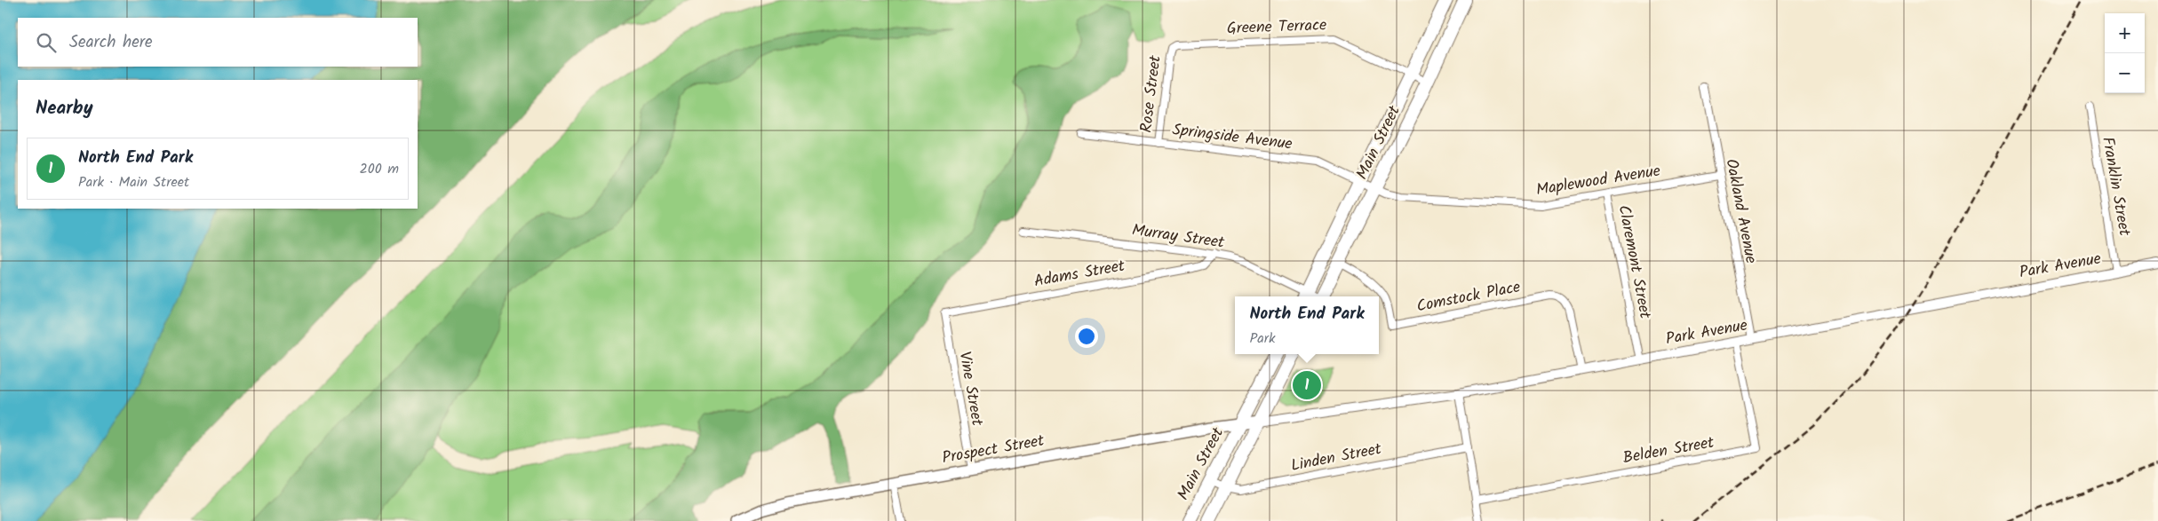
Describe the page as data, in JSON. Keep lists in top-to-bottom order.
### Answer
{
  "streets": {
    "highway": ["Main Street"],
    "main road": ["Prospect Street"],
    "street": [
      "Greene Terrace",
      "Rose Street",
      "Springside Avenue",
      "Maplewood Avenue",
      "Franklin Street",
      "Oakland Avenue",
      "Murray Street",
      "Claremont Street",
      "Park Avenue",
      "Adams Street",
      "Comstock Place",
      "Vine Street",
      "Belden Street",
      "Linden Street"
    ]
  },
  "crossings": [
    ["Greene Terrace", "Rose Street"],
    ["Greene Terrace", "Main Street"],
    ["Rose Street", "Springside Avenue"],
    ["Springside Avenue", "Main Street"],
    ["Springside Avenue", "Maplewood Avenue"],
    ["Main Street", "Maplewood Avenue"],
    ["Main Street", "Murray Street"],
    ["Main Street", "Park Avenue"],
    ["Main Street", "Comstock Place"],
    ["Main Street", "Prospect Street"],
    ["Main Street", "Linden Street"],
    ["Maplewood Avenue", "Oakland Avenue"],
    ["Maplewood Avenue", "Claremont Street"],
    ["Franklin Street", "Park Avenue"],
    ["Oakland Avenue", "Park Avenue"],
    ["Murray Street", "Adams Street"],
    ["Claremont Street", "Park Avenue"],
    ["Park Avenue", "Comstock Place"],
    ["Park Avenue", "Prospect Street"],
    ["Park Avenue", "Belden Street"],
    ["Adams Street", "Vine Street"],
    ["Vine Street", "Prospect Street"]
  ],
  "page": {
    "map_buttons": ["+", "−"],
    "search": "Search here",
    "heading": "Nearby",
    "list": [
      {
        "mark": "1",
        "name": "North End Park",
        "note": "Park · Main Street",
        "value": "200 m"
      }
    ],
    "popup": ["North End Park", "Park"],
    "pins": "1"
  }
}
